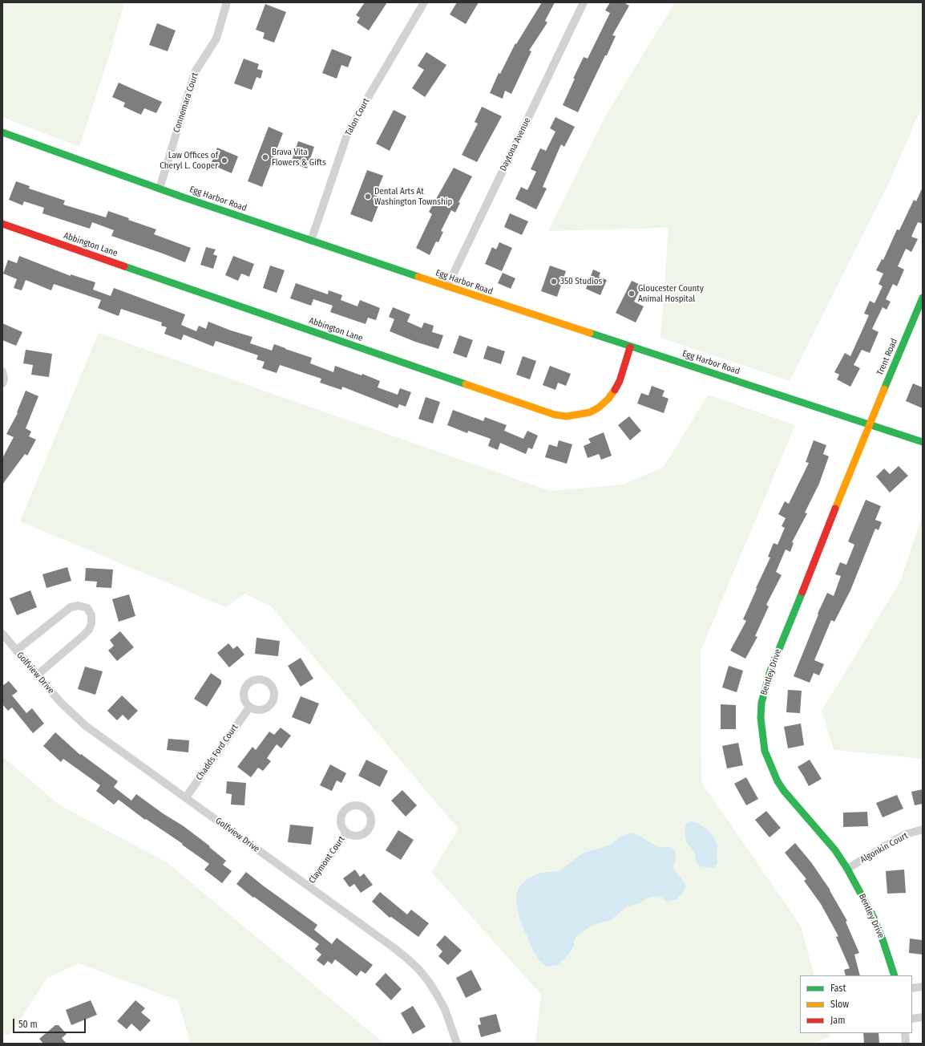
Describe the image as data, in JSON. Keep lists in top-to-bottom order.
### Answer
{
  "streets": {
    "street": [
      "Connemara Court",
      "Talon Court",
      "Daytona Avenue",
      "Egg Harbor Road",
      "Abbington Lane",
      "Trent Road",
      "Bentley Drive",
      "Golfview Drive",
      "Chadds Ford Court",
      "Algonkin Court",
      "Claymont Court"
    ]
  },
  "crossings": [
    ["Connemara Court", "Egg Harbor Road"],
    ["Talon Court", "Egg Harbor Road"],
    ["Daytona Avenue", "Egg Harbor Road"],
    ["Egg Harbor Road", "Abbington Lane"],
    ["Egg Harbor Road", "Trent Road"],
    ["Egg Harbor Road", "Bentley Drive"],
    ["Trent Road", "Bentley Drive"],
    ["Bentley Drive", "Algonkin Court"],
    ["Golfview Drive", "Chadds Ford Court"],
    ["Golfview Drive", "Claymont Court"]
  ],
  "places": [
    "Brava Vita Flowers & Gifts",
    "Law Offices of Cheryl L. Cooper",
    "Dental Arts At Washington Township",
    "350 Studios",
    "Gloucester County Animal Hospital"
  ],
  "legend": ["Fast", "Slow", "Jam"],
  "scale_bar": "50 m"
}
